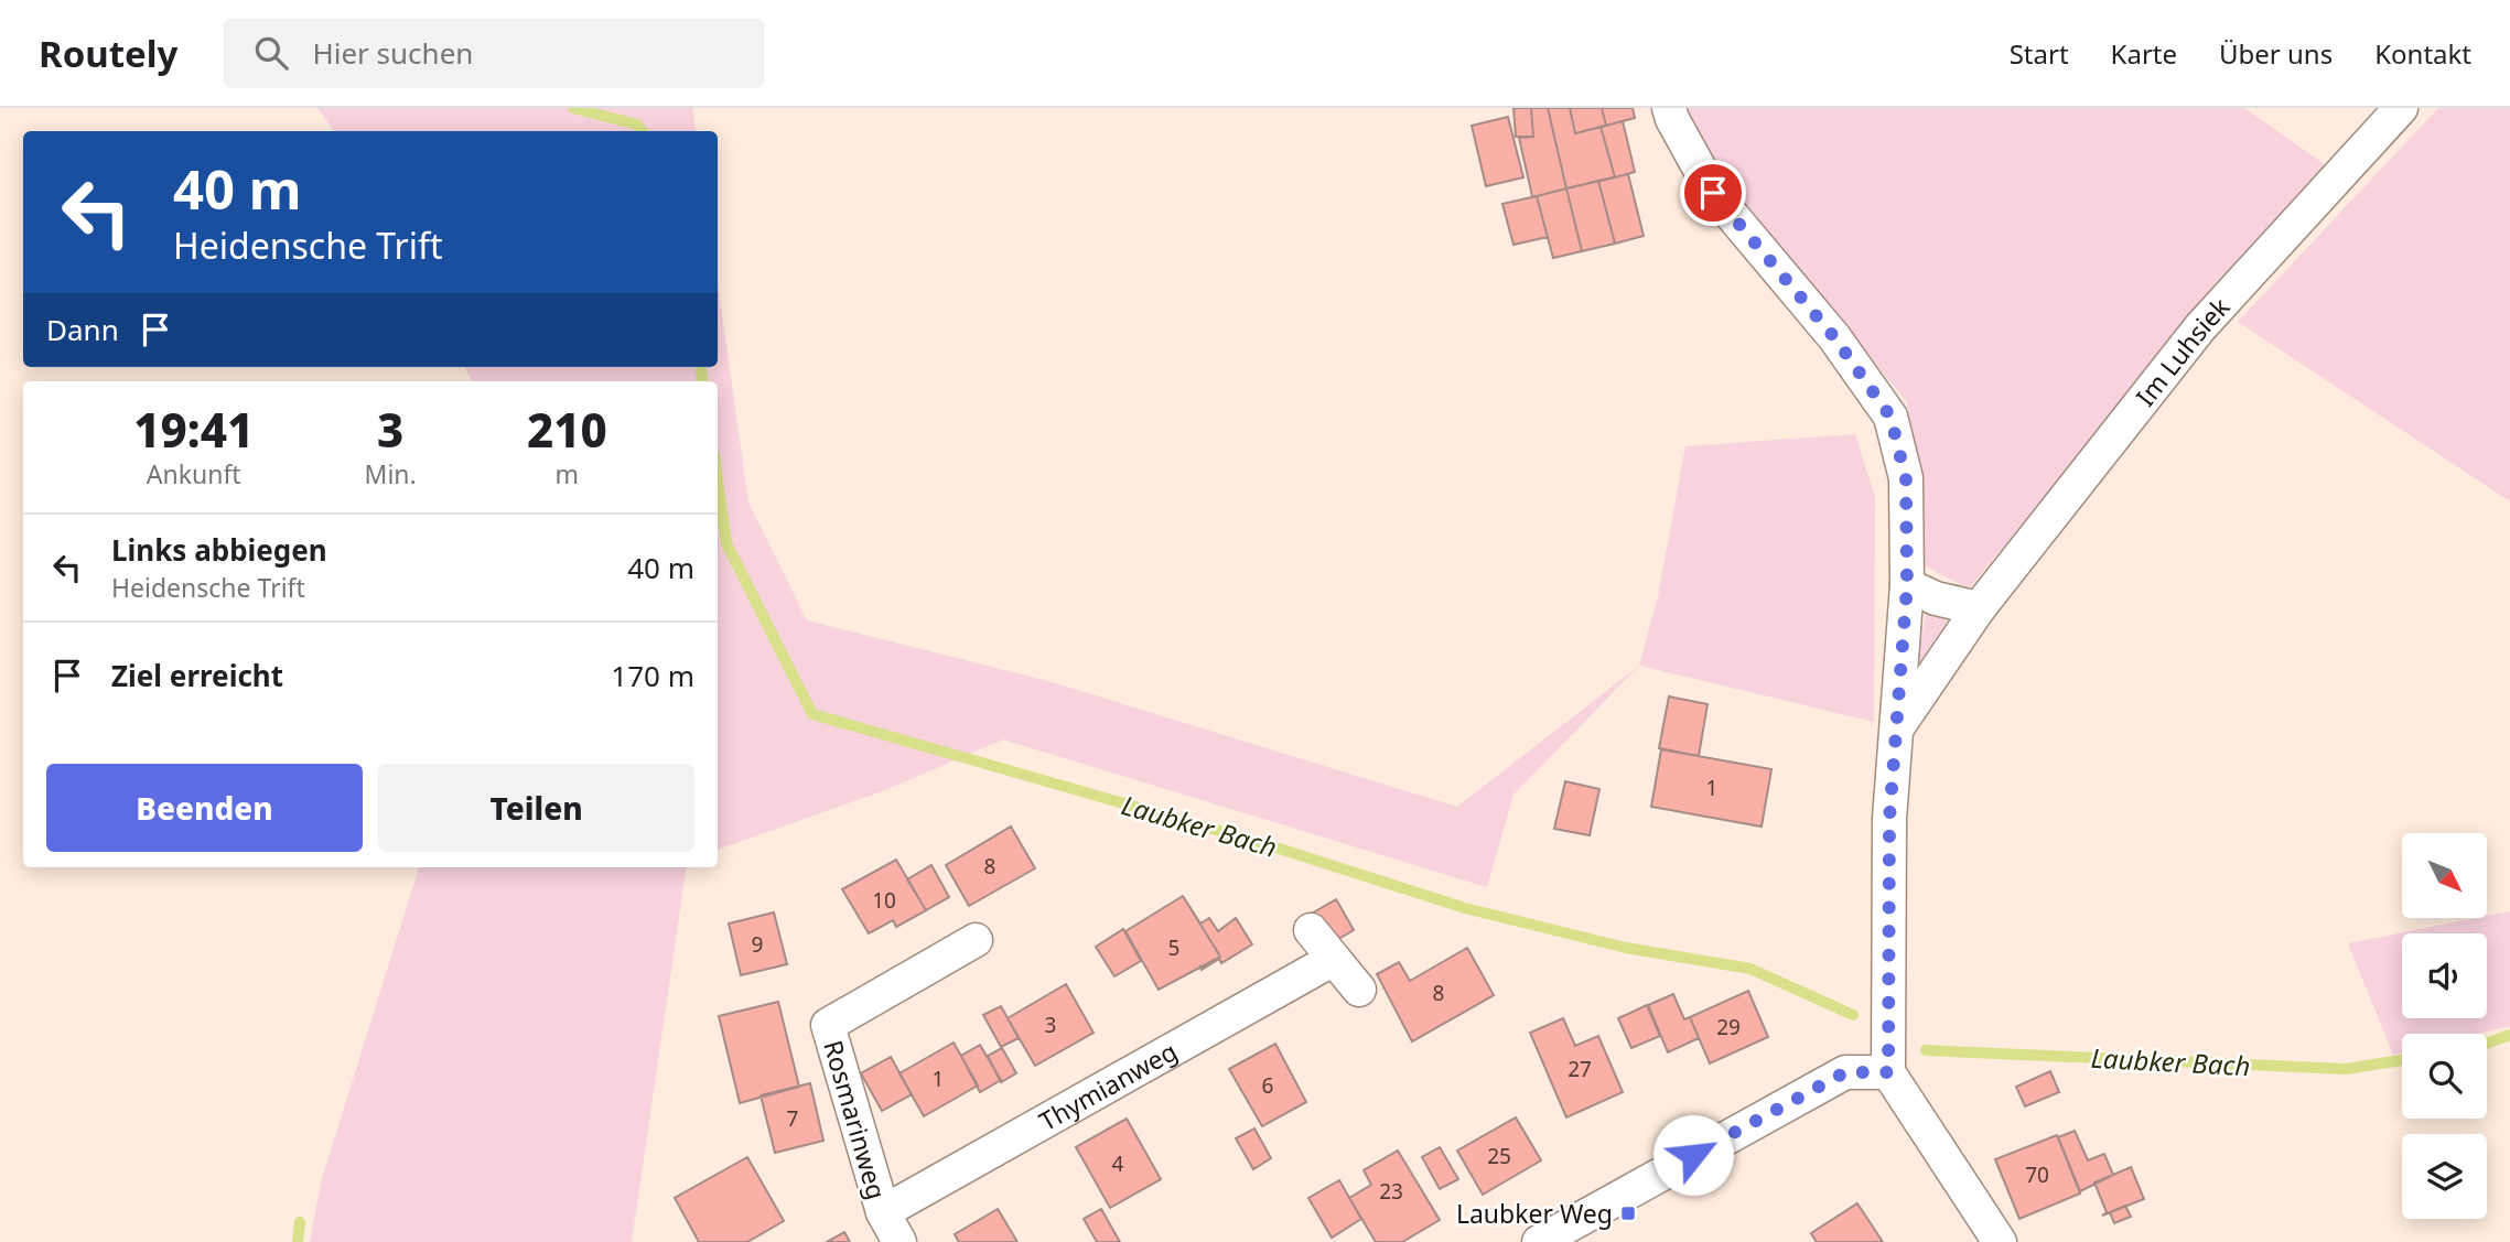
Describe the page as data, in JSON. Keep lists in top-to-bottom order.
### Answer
{
  "streets": {
    "street": ["Im Luhsiek", "Thymianweg", "Rosmarinweg"]
  },
  "crossings": [
    ["Thymianweg", "Rosmarinweg"]
  ],
  "water": ["Laubker Bach"],
  "places": {
    "transit": ["Laubker Weg"]
  },
  "house_numbers": [
    "1",
    "8",
    "10",
    "9",
    "5",
    "8",
    "3",
    "29",
    "27",
    "1",
    "6",
    "7",
    "25",
    "4",
    "70",
    "23"
  ],
  "north": "bottom right",
  "page": {
    "header": "Routely",
    "search": "Hier suchen",
    "nav": [
      "Start",
      "Karte",
      "Über uns",
      "Kontakt"
    ],
    "turn": ["40 m", "Heidensche Trift"],
    "then": "Dann",
    "eta": [
      "19:41",
      "Ankunft",
      "3",
      "Min.",
      "210",
      "m"
    ],
    "list": [
      {
        "name": "Links abbiegen",
        "note": "Heidensche Trift",
        "value": "40 m"
      },
      {
        "name": "Ziel erreicht",
        "value": "170 m"
      }
    ],
    "buttons": ["Beenden", "Teilen"]
  }
}
